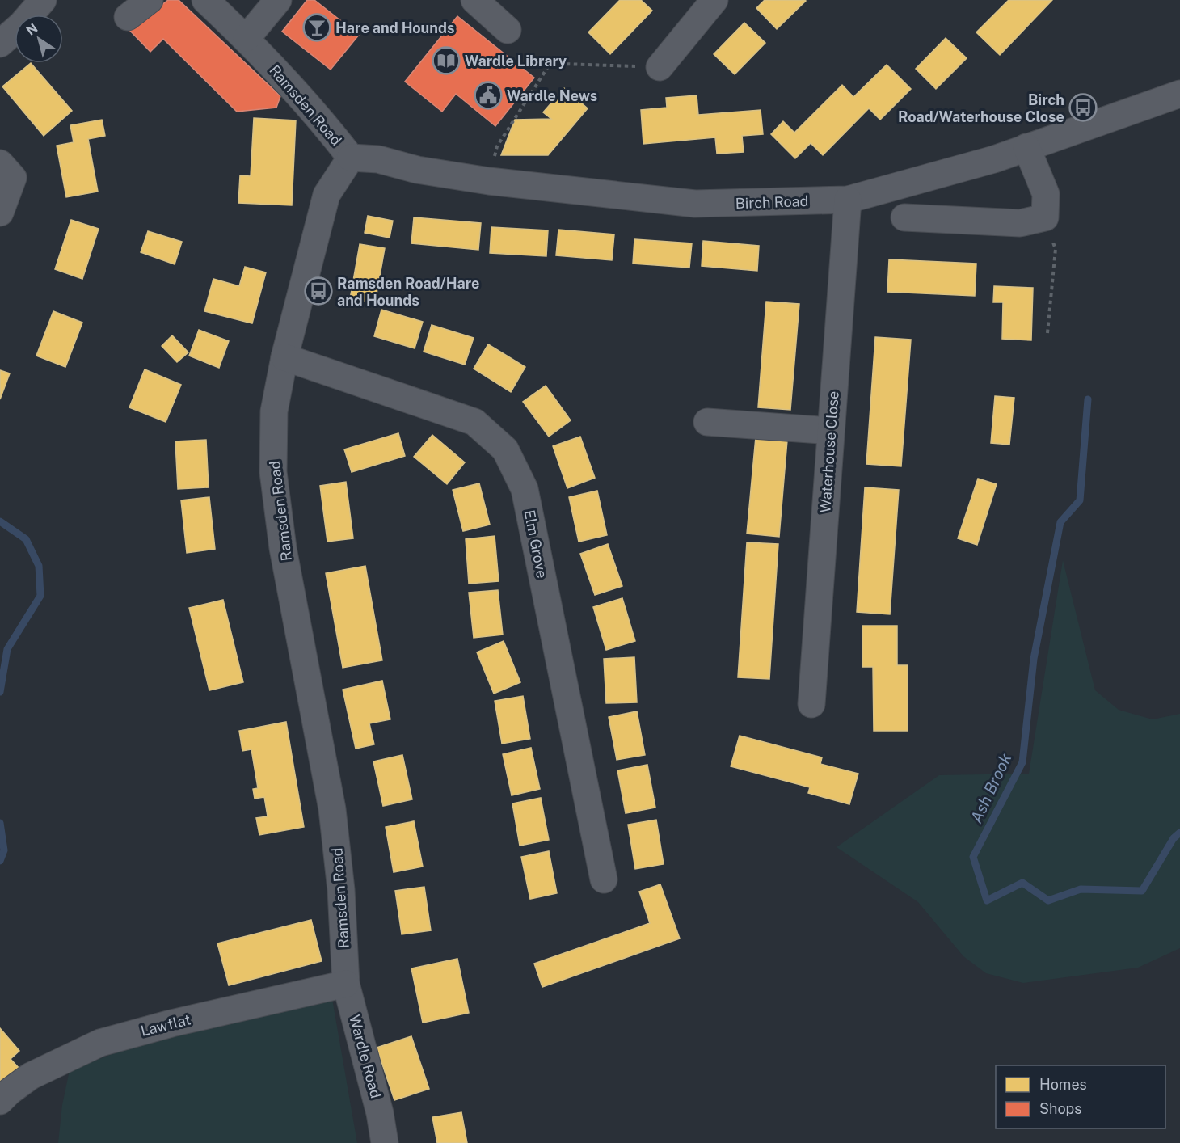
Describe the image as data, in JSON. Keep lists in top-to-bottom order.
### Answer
{
  "streets": {
    "street": [
      "Ramsden Road",
      "Birch Road",
      "Waterhouse Close",
      "Elm Grove",
      "Lawflat",
      "Wardle Road"
    ]
  },
  "crossings": [
    ["Ramsden Road", "Birch Road"],
    ["Ramsden Road", "Elm Grove"],
    ["Ramsden Road", "Lawflat"],
    ["Ramsden Road", "Wardle Road"],
    ["Birch Road", "Waterhouse Close"],
    ["Lawflat", "Wardle Road"]
  ],
  "water": ["Ash Brook"],
  "places": {
    "bar": ["Hare and Hounds"],
    "library": ["Wardle Library"],
    "public building": ["Wardle News"],
    "bus stop": ["Birch Road/Waterhouse Close", "Ramsden Road/Hare and Hounds"]
  },
  "legend": ["Homes", "Shops"],
  "north": "top left"
}
